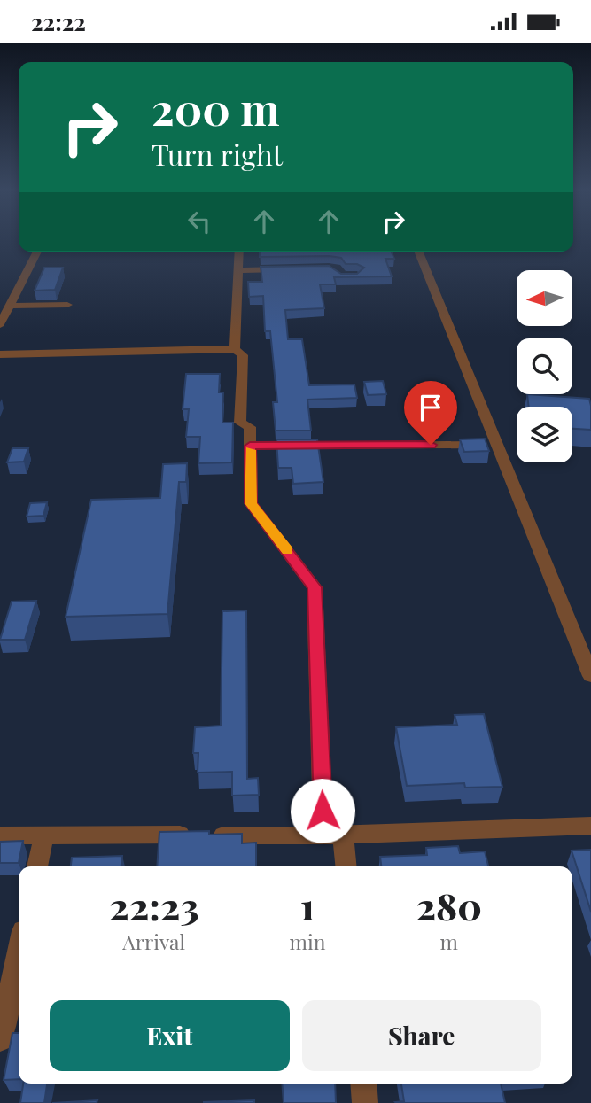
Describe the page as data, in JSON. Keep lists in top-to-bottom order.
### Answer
{
  "north": "left",
  "page": {
    "status": "22:22",
    "turn": ["200 m", "Turn right"],
    "eta": [
      "22:23",
      "Arrival",
      "1",
      "min",
      "280",
      "m"
    ],
    "buttons": ["Exit", "Share"]
  }
}
